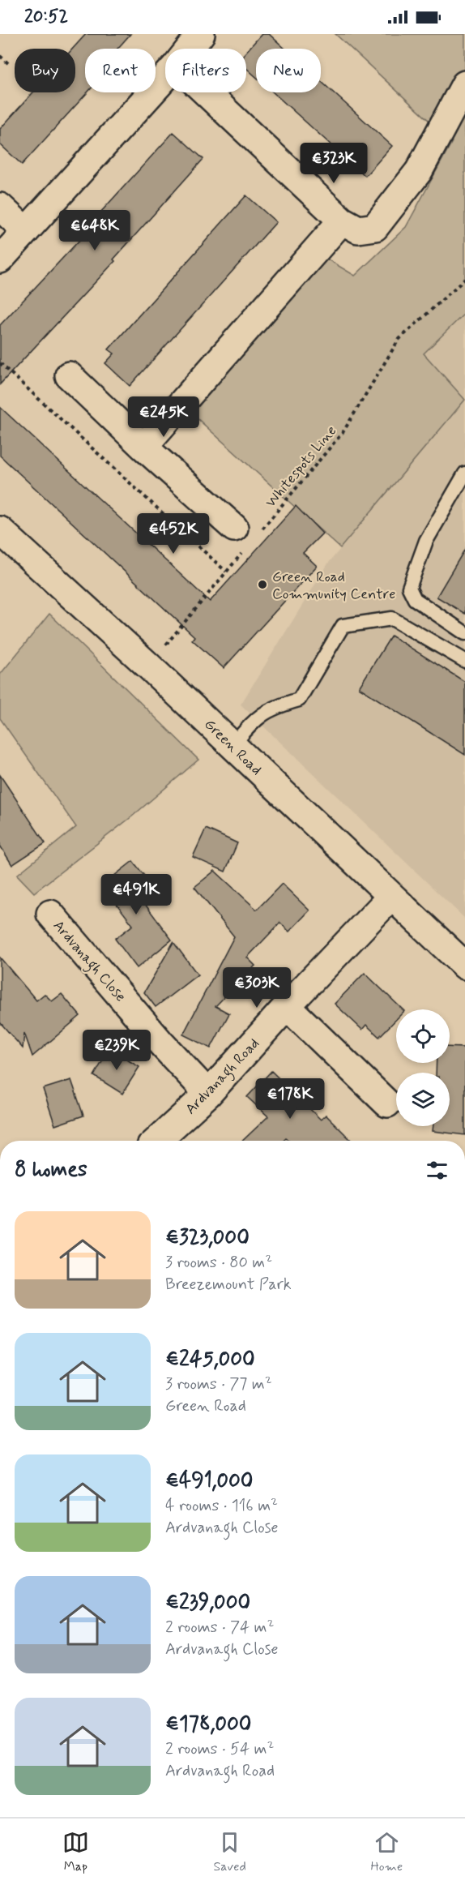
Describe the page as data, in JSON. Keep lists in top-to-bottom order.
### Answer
{
  "streets": {
    "street": ["Green Road", "Ardvanagh Close", "Ardvanagh Road"],
    "path": ["Whitespots Line"]
  },
  "crossings": [
    ["Whitespots Line", "Green Road"],
    ["Green Road", "Ardvanagh Road"],
    ["Ardvanagh Close", "Ardvanagh Road"]
  ],
  "places": ["Green Road Community Centre"],
  "page": {
    "status": "20:52",
    "chip": [
      "Buy",
      "Rent",
      "Filters",
      "New"
    ],
    "price": [
      "€323K",
      "€648K",
      "€245K",
      "€452K",
      "€491K",
      "€303K",
      "€239K",
      "€178K"
    ],
    "heading": "8 homes",
    "list": [
      {
        "name": "€323,000",
        "note": "3 rooms · 80 m² · Breezemount Park"
      },
      {
        "name": "€245,000",
        "note": "3 rooms · 77 m² · Green Road"
      },
      {
        "name": "€491,000",
        "note": "4 rooms · 116 m² · Ardvanagh Close"
      },
      {
        "name": "€239,000",
        "note": "2 rooms · 74 m² · Ardvanagh Close"
      },
      {
        "name": "€178,000",
        "note": "2 rooms · 54 m² · Ardvanagh Road"
      }
    ],
    "tabs": ["Map", "Saved", "Home"]
  }
}
